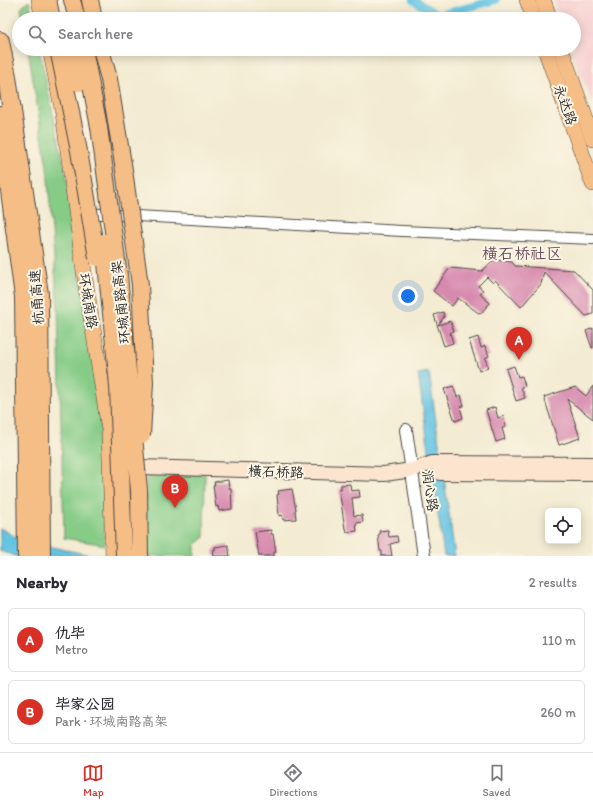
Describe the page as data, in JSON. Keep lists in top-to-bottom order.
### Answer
{
  "streets": {
    "highway": ["杭甬高速", "环城南路高架"],
    "main road": ["永达路", "环城南路", "横石桥路"],
    "street": ["润心路"]
  },
  "crossings": [
    ["环城南路", "环城南路高架"],
    ["横石桥路", "润心路"]
  ],
  "districts": ["横石桥社区"],
  "page": {
    "search": "Search here",
    "pins": ["A", "B"],
    "heading": ["Nearby", "2 results"],
    "list": [
      {
        "mark": "A",
        "name": "仇毕",
        "note": "Metro",
        "value": "110 m"
      },
      {
        "mark": "B",
        "name": "毕家公园",
        "note": "Park · 环城南路高架",
        "value": "260 m"
      }
    ],
    "nav": ["Map", "Directions", "Saved"]
  }
}
